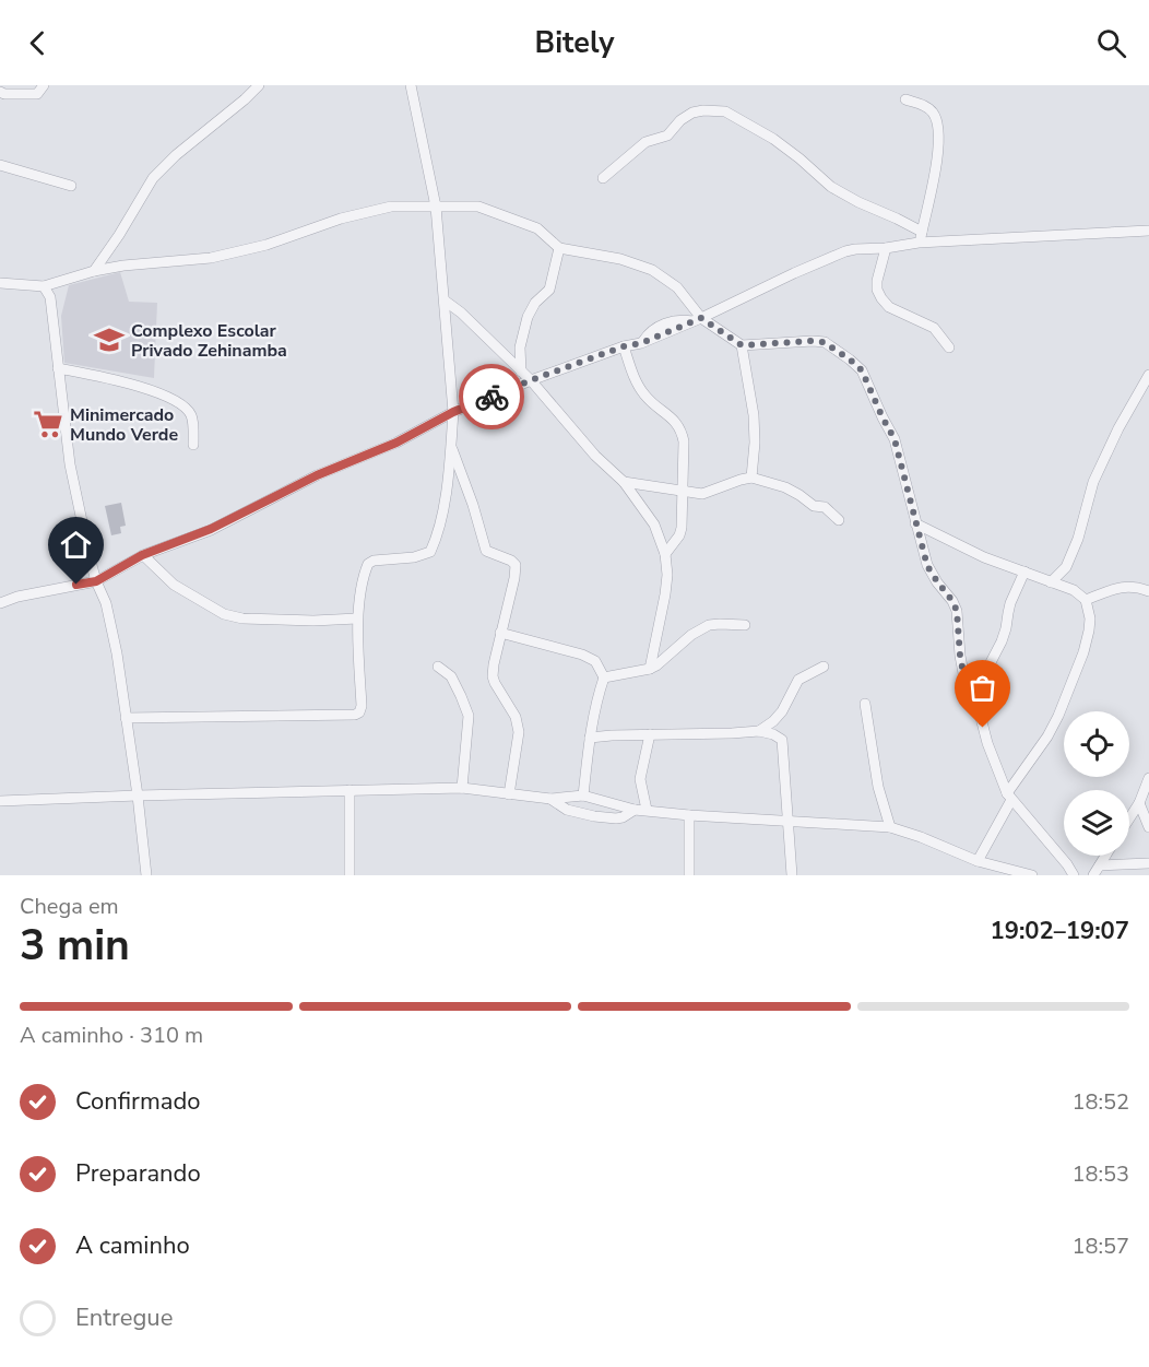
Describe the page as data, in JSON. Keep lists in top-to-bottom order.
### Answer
{
  "places": {
    "school or university": ["Complexo Escolar Privado Zehinamba"],
    "supermarket": ["Minimercado Mundo Verde"]
  },
  "page": {
    "header": "Bitely",
    "heading": ["3 min", "Chega em", "19:02–19:07"],
    "bar": "A caminho · 310 m",
    "list": [
      ["Confirmado", "18:52"],
      ["Preparando", "18:53"],
      ["A caminho", "18:57"],
      "Entregue"
    ]
  }
}
